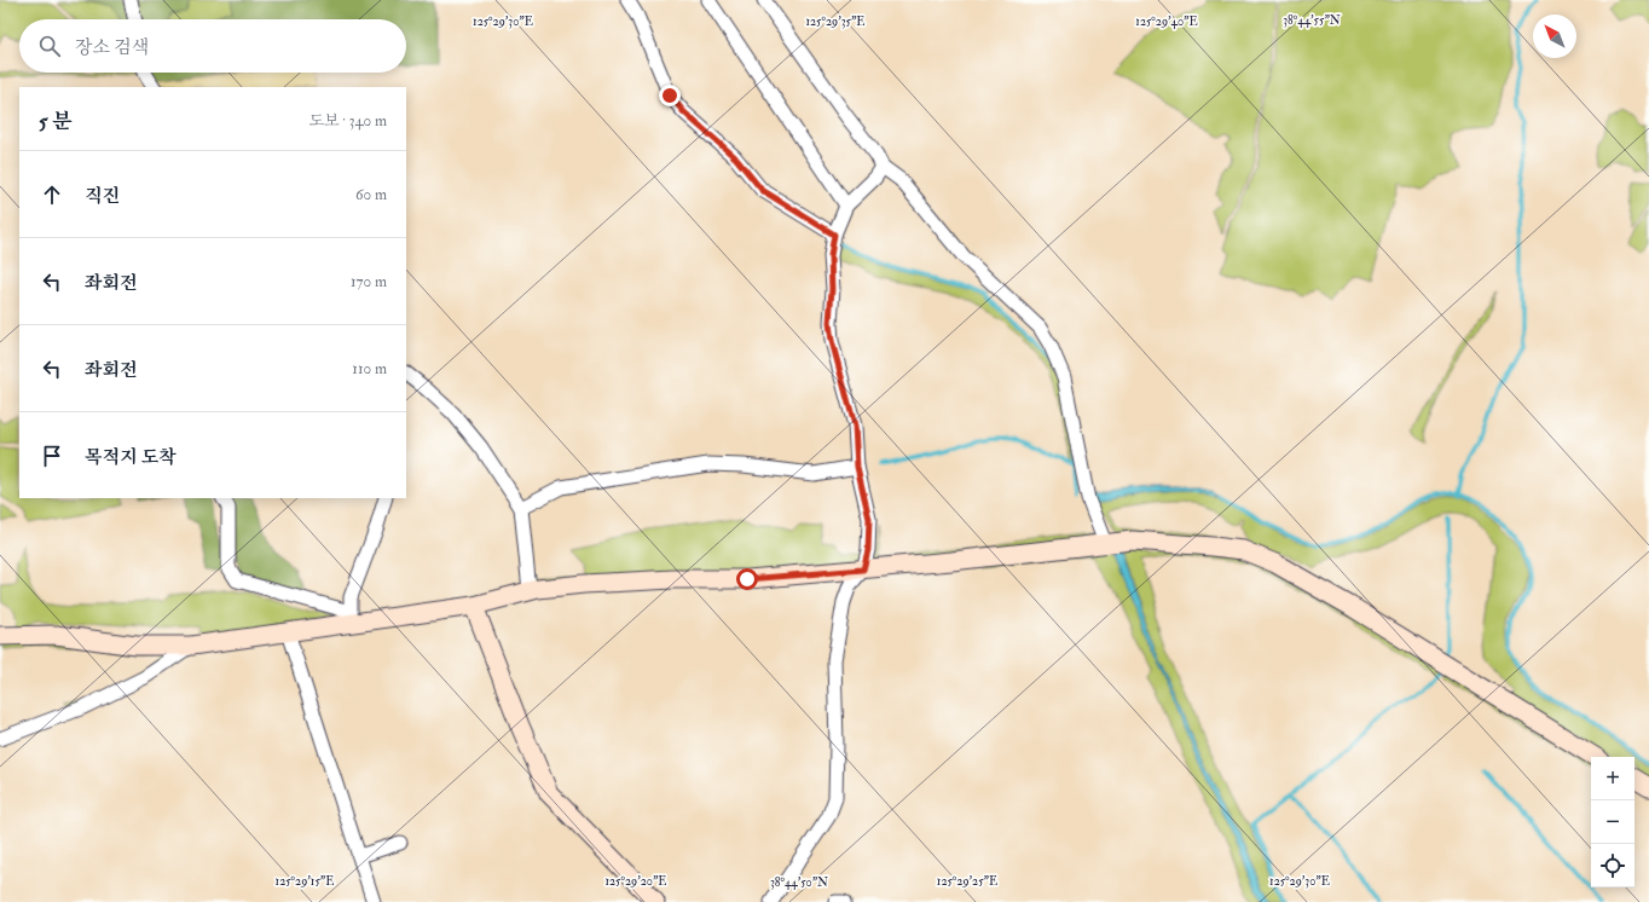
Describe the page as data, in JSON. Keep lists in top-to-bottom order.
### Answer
{
  "north": "top left",
  "page": {
    "search": "장소 검색",
    "heading": ["5 분", "도보 · 340 m"],
    "list": [
      ["직진", "60 m"],
      ["좌회전", "170 m"],
      ["좌회전", "110 m"],
      "목적지 도착"
    ],
    "map_buttons": ["+", "−"]
  },
  "coordinates": [
    "38°44'55\"N",
    "125°29'30\"E",
    "125°29'35\"E",
    "125°29'40\"E",
    "125°29'15\"E",
    "125°29'20\"E",
    "125°29'25\"E",
    "38°44'50\"N"
  ]
}
